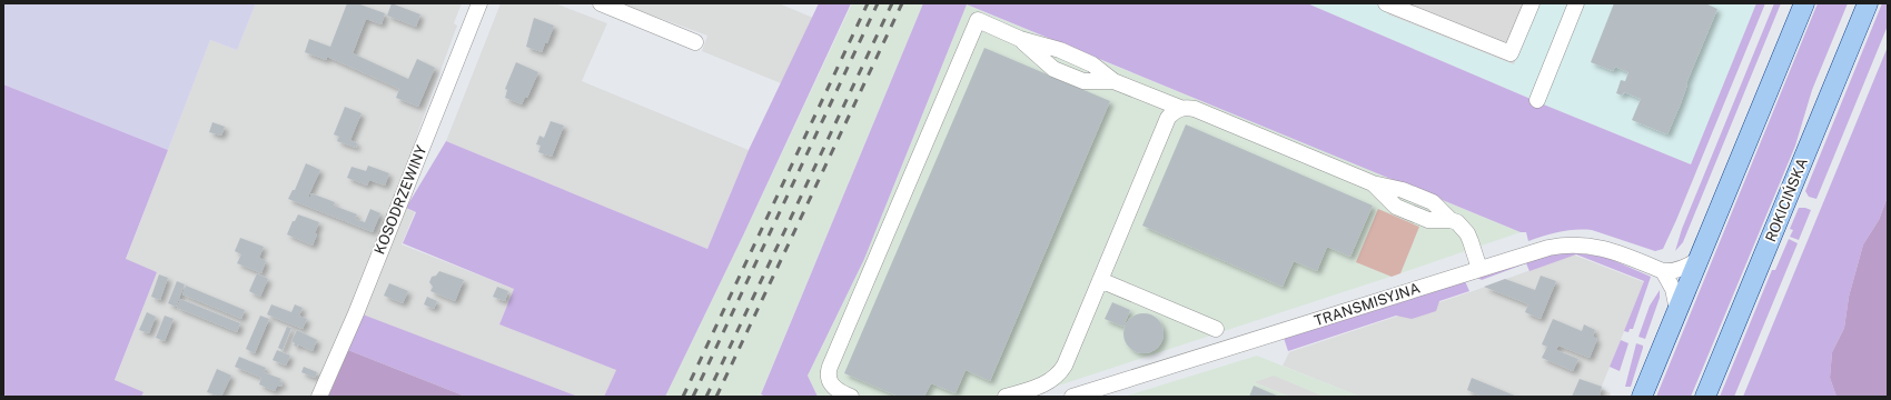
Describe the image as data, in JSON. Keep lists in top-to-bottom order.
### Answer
{
  "streets": {
    "main road": ["ROKICIŃSKA"],
    "street": ["KOSODRZEWINY", "TRANSMISYJNA"]
  }
}
